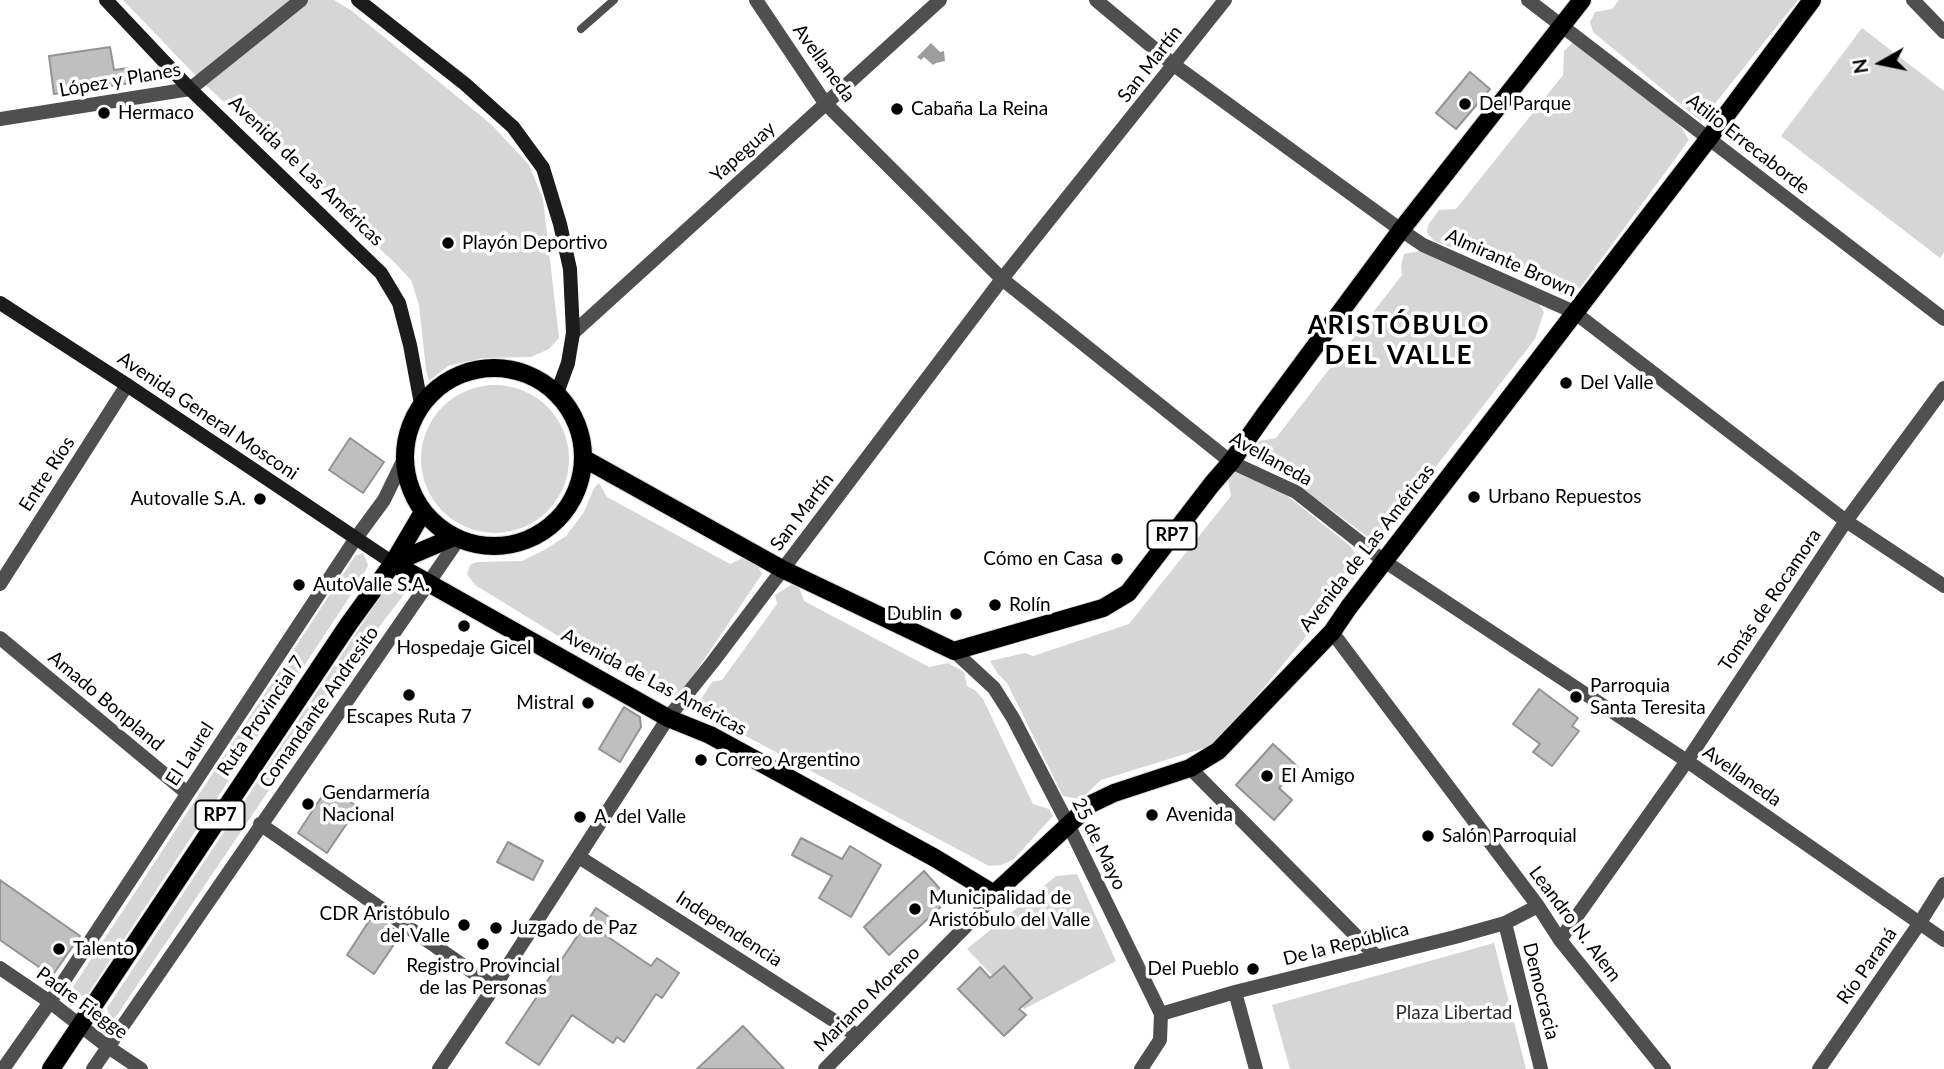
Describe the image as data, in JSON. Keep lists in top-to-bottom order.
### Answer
{
  "streets": {
    "main road": [
      "Avenida de Las Américas",
      "Avenida General Mosconi",
      "RP7",
      "Ruta Provincial 7"
    ],
    "street": [
      "Avellaneda",
      "San Martín",
      "López y Planes",
      "Atilio Errecaborde",
      "Yapeguay",
      "Almirante Brown",
      "Entre Ríos",
      "Tomás de Rocamora",
      "Amado Bonpland",
      "Comandante Andresito",
      "El Laurel",
      "25 de Mayo",
      "Leandro N. Alem",
      "Independencia",
      "De la República",
      "Río Paraná",
      "Democracia",
      "Mariano Moreno",
      "Padre Fiegge"
    ]
  },
  "crossings": [
    ["Avellaneda", "San Martín"],
    ["Avellaneda", "Yapeguay"],
    ["Avellaneda", "Avenida de Las Américas"],
    ["Avellaneda", "RP7"],
    ["Avellaneda", "Tomás de Rocamora"],
    ["Avellaneda", "Río Paraná"],
    ["San Martín", "Avenida de Las Américas"],
    ["San Martín", "Almirante Brown"],
    ["San Martín", "Independencia"],
    ["López y Planes", "Avenida de Las Américas"],
    ["Atilio Errecaborde", "Avenida de Las Américas"],
    ["Atilio Errecaborde", "RP7"],
    ["Avenida de Las Américas", "Almirante Brown"],
    ["Avenida de Las Américas", "Avenida General Mosconi"],
    ["Avenida de Las Américas", "Comandante Andresito"],
    ["Avenida de Las Américas", "Ruta Provincial 7"],
    ["Avenida de Las Américas", "El Laurel"],
    ["Avenida de Las Américas", "25 de Mayo"],
    ["Avenida de Las Américas", "Leandro N. Alem"],
    ["Avenida de Las Américas", "Mariano Moreno"],
    ["Almirante Brown", "RP7"],
    ["Almirante Brown", "Tomás de Rocamora"],
    ["Avenida General Mosconi", "Entre Ríos"],
    ["Avenida General Mosconi", "Ruta Provincial 7"],
    ["Avenida General Mosconi", "El Laurel"],
    ["RP7", "25 de Mayo"],
    ["Tomás de Rocamora", "Leandro N. Alem"],
    ["Amado Bonpland", "El Laurel"],
    ["Comandante Andresito", "Ruta Provincial 7"],
    ["Comandante Andresito", "El Laurel"],
    ["Comandante Andresito", "Padre Fiegge"],
    ["Ruta Provincial 7", "El Laurel"],
    ["Ruta Provincial 7", "Padre Fiegge"],
    ["El Laurel", "Padre Fiegge"],
    ["25 de Mayo", "De la República"],
    ["Leandro N. Alem", "De la República"],
    ["Independencia", "Mariano Moreno"],
    ["De la República", "Democracia"]
  ],
  "districts": ["ARISTÓBULO DEL VALLE"],
  "parks": ["Plaza Libertad"],
  "places": [
    "Del Parque",
    "Cabaña La Reina",
    "Hermaco",
    "Playón Deportivo",
    "Del Valle",
    "Urbano Repuestos",
    "Autovalle S.A.",
    "Cómo en Casa",
    "AutoValle S.A.",
    "Rolín",
    "Dublin",
    "Hospedaje Gicel",
    "Escapes Ruta 7",
    "Parroquia Santa Teresita",
    "Mistral",
    "Correo Argentino",
    "El Amigo",
    "Gendarmería Nacional",
    "Avenida",
    "A. del Valle",
    "Salón Parroquial",
    "Municipalidad de Aristóbulo del Valle",
    "CDR Aristóbulo del Valle",
    "Juzgado de Paz",
    "Registro Provincial de las Personas",
    "Talento",
    "Del Pueblo"
  ],
  "north": "left"
}
